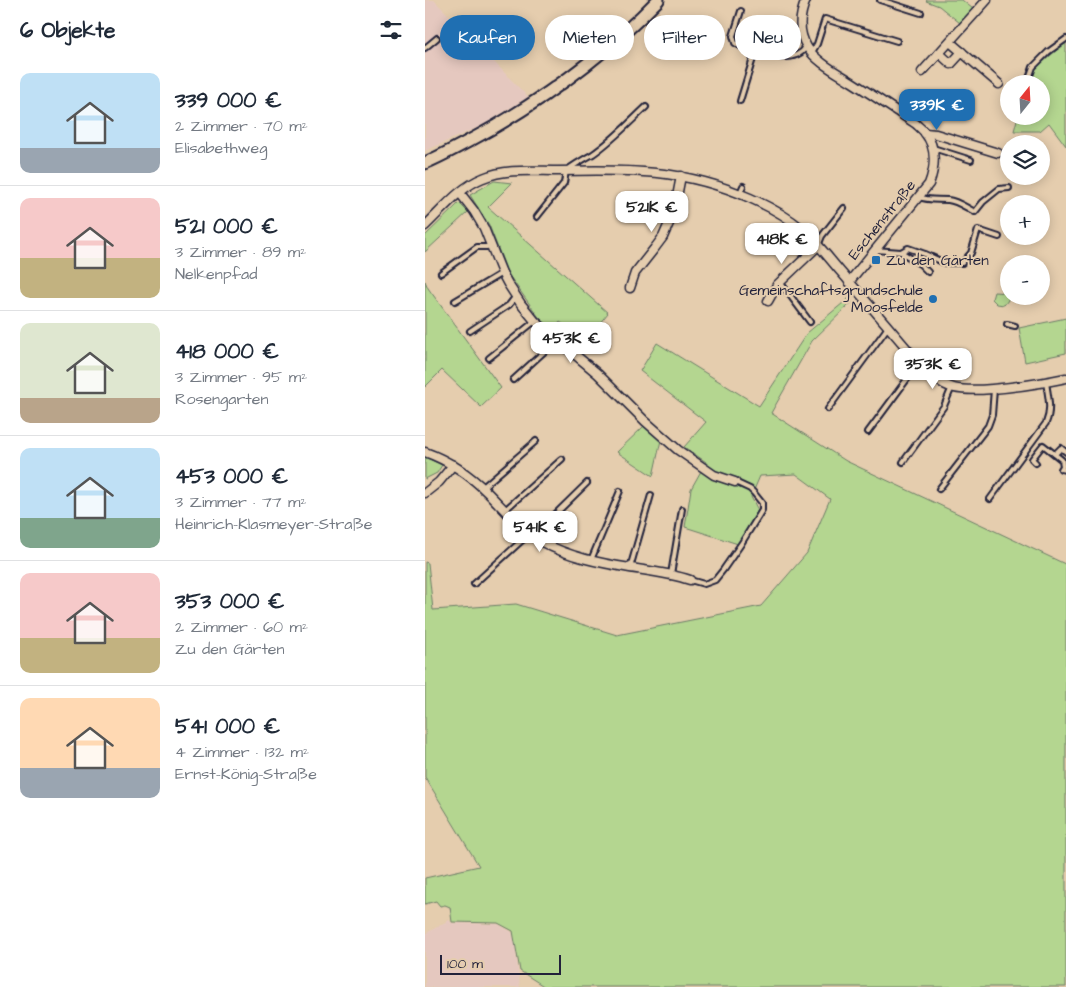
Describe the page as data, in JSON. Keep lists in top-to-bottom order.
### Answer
{
  "streets": {
    "street": ["Eschenstraße"]
  },
  "places": {
    "transit": ["Zu den Gärten"],
    "other": ["Gemeinschaftsgrundschule Moosfelde"]
  },
  "scale_bar": "100 m",
  "north": "top",
  "page": {
    "heading": "6 Objekte",
    "chip": [
      "Kaufen",
      "Mieten",
      "Filter",
      "Neu"
    ],
    "list": [
      {
        "name": "339 000 €",
        "note": "2 Zimmer · 70 m² · Elisabethweg"
      },
      {
        "name": "521 000 €",
        "note": "3 Zimmer · 89 m² · Nelkenpfad"
      },
      {
        "name": "418 000 €",
        "note": "3 Zimmer · 95 m² · Rosengarten"
      },
      {
        "name": "453 000 €",
        "note": "3 Zimmer · 77 m² · Heinrich-Klasmeyer-Straße"
      },
      {
        "name": "353 000 €",
        "note": "2 Zimmer · 60 m² · Zu den Gärten"
      },
      {
        "name": "541 000 €",
        "note": "4 Zimmer · 132 m² · Ernst-König-Straße"
      }
    ],
    "map_buttons": ["+", "−"],
    "price": [
      "339K €",
      "521K €",
      "418K €",
      "453K €",
      "353K €",
      "541K €"
    ],
    "scale": "100 m"
  }
}
